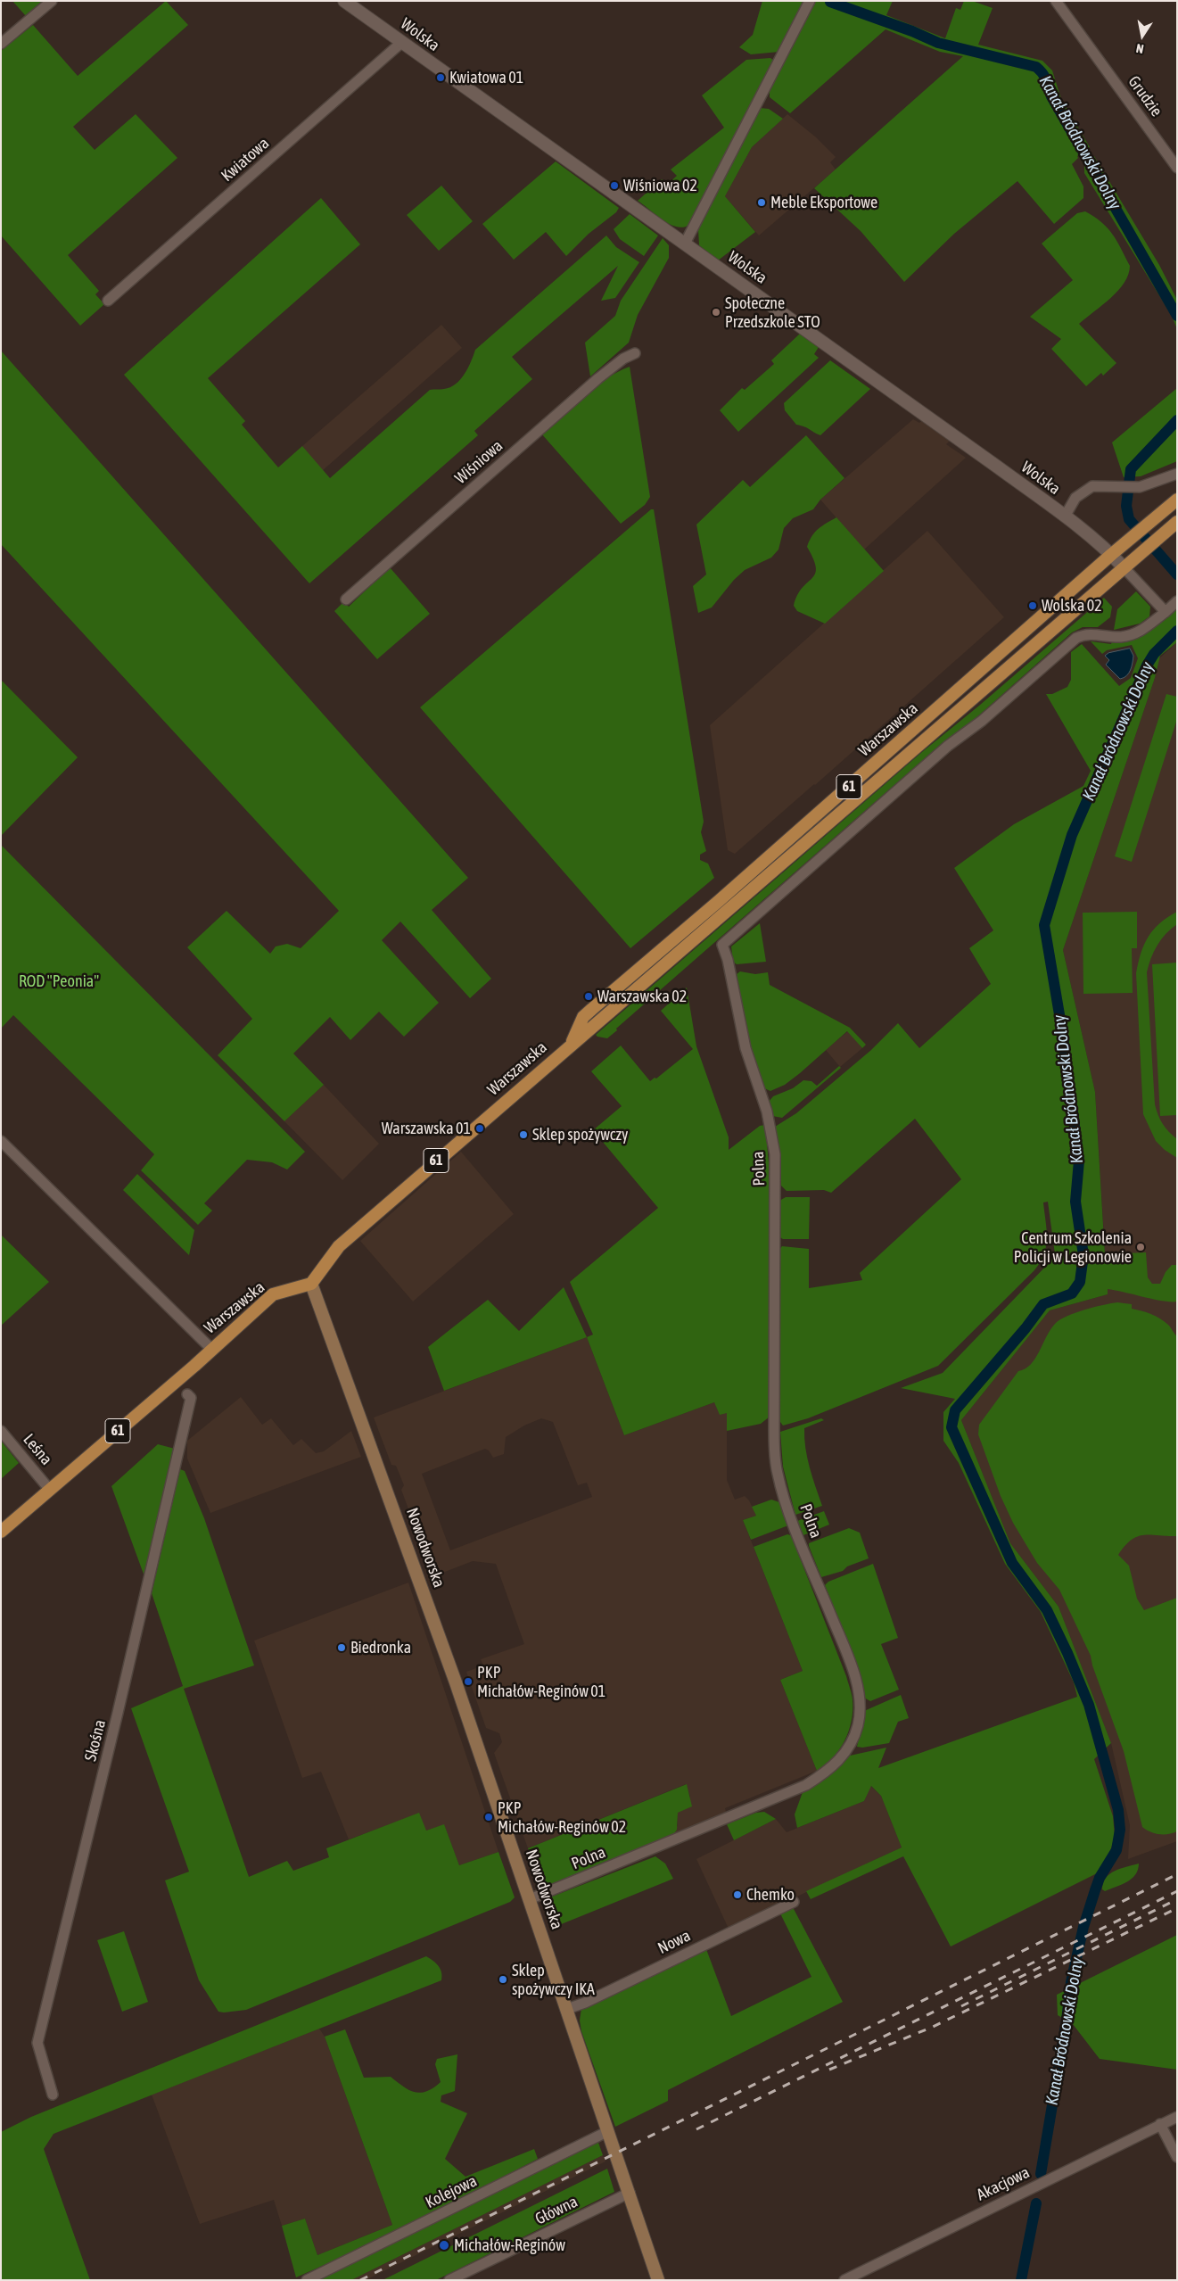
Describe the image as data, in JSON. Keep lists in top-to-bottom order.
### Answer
{
  "streets": {
    "main road": ["Warszawska", "61", "Nowodworska"],
    "street": [
      "Wolska",
      "Grudzie",
      "Kwiatowa",
      "Wiśniowa",
      "Polna",
      "Leśna",
      "Skośna",
      "Nowa",
      "Akacjowa",
      "Kolejowa",
      "Główna"
    ]
  },
  "crossings": [
    ["Wolska", "Kwiatowa"],
    ["Wolska", "Warszawska"],
    ["Warszawska", "Leśna"],
    ["Warszawska", "Nowodworska"],
    ["Polna", "Nowodworska"],
    ["Nowodworska", "Nowa"],
    ["Nowodworska", "Kolejowa"],
    ["Nowodworska", "Główna"]
  ],
  "water": ["Kanał Bródnowski Dolny"],
  "parks": ["ROD \"Peonia\""],
  "places": [
    "Kwiatowa 01",
    "Wiśniowa 02",
    "Meble Eksportowe",
    "Społeczne Przedszkole STO",
    "Wolska 02",
    "Warszawska 02",
    "Warszawska 01",
    "Sklep spożywczy",
    "Centrum Szkolenia Policji w Legionowie",
    "Biedronka",
    "PKP Michałów-Reginów 01",
    "PKP Michałów-Reginów 02",
    "Chemko",
    "Sklep spożywczy IKA",
    "Michałów-Reginów"
  ],
  "north": "bottom"
}
